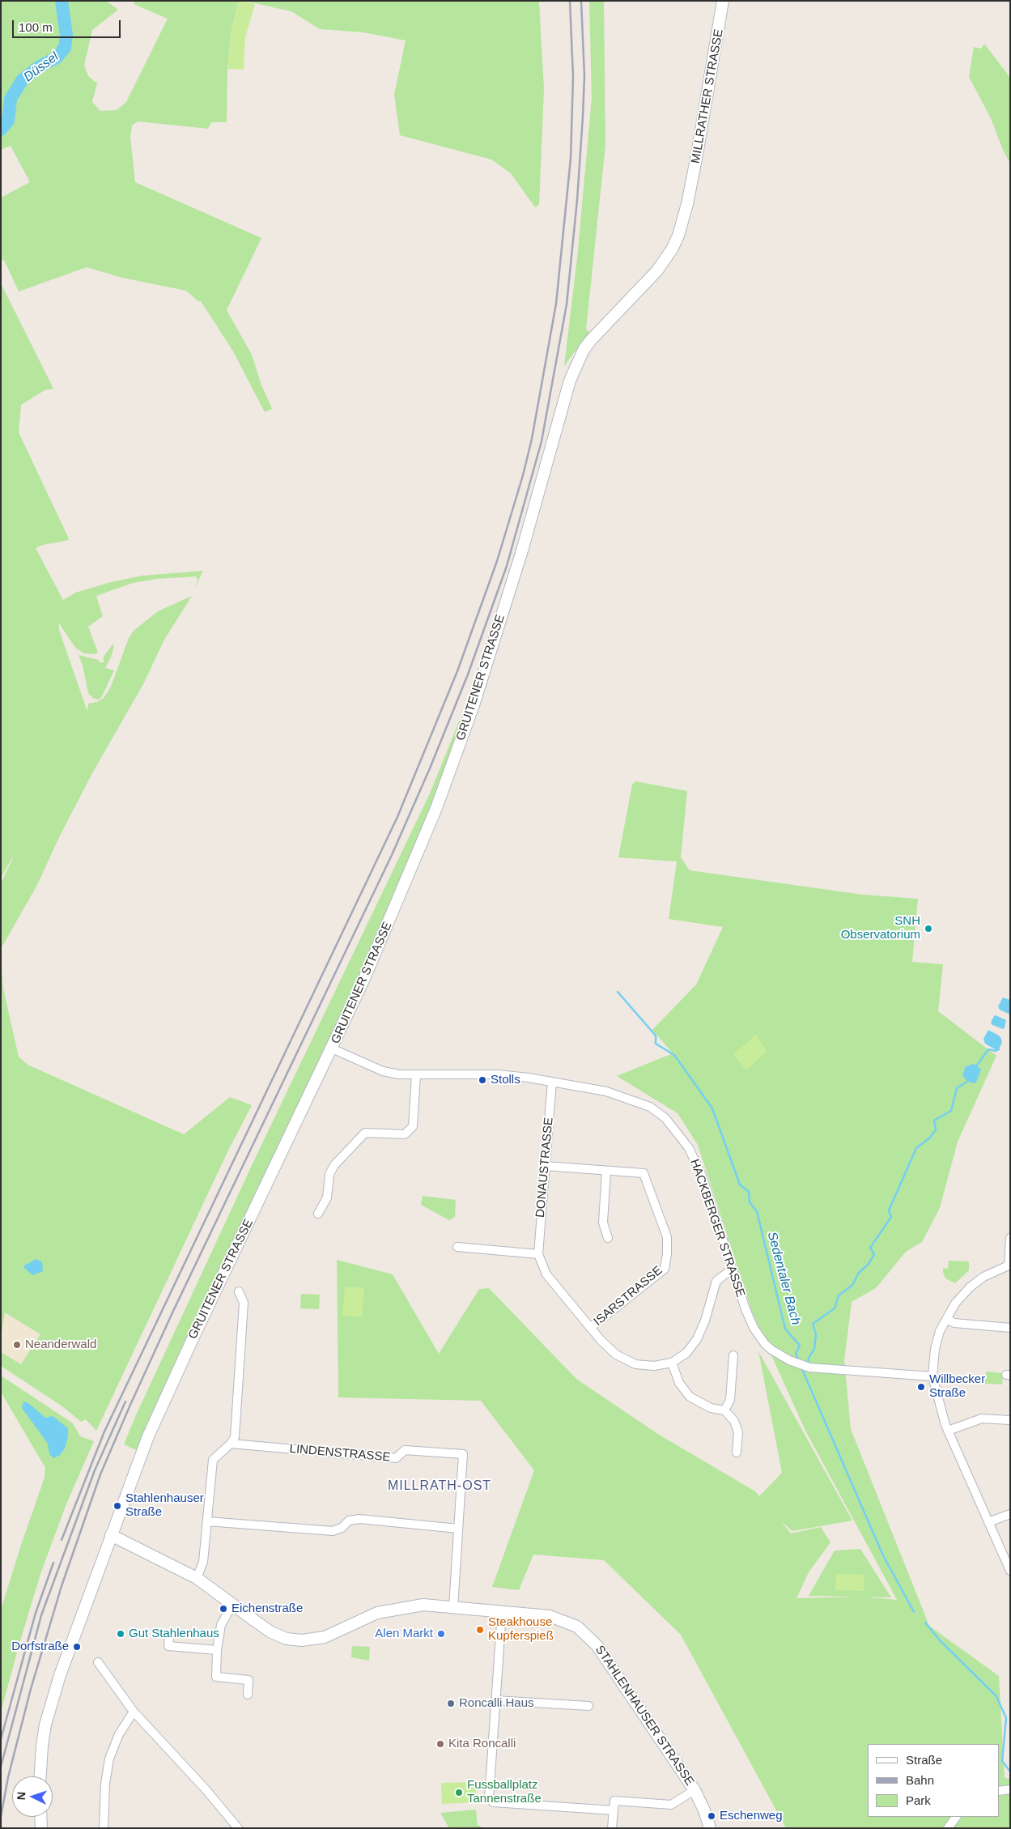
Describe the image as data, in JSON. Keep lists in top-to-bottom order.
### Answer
{
  "streets": {
    "main road": ["MILLRATHER STRASSE", "GRUITENER STRASSE", "STAHLENHAUSER STRASSE"],
    "street": [
      "DONAUSTRASSE",
      "HACKBERGER STRASSE",
      "ISARSTRASSE",
      "LINDENSTRASSE"
    ]
  },
  "crossings": [
    ["MILLRATHER STRASSE", "GRUITENER STRASSE"],
    ["GRUITENER STRASSE", "HACKBERGER STRASSE"],
    ["GRUITENER STRASSE", "STAHLENHAUSER STRASSE"],
    ["DONAUSTRASSE", "HACKBERGER STRASSE"],
    ["DONAUSTRASSE", "ISARSTRASSE"],
    ["LINDENSTRASSE", "STAHLENHAUSER STRASSE"]
  ],
  "districts": ["MILLRATH-OST"],
  "water": ["Düssel", "Sedentaler Bach"],
  "places": [
    "SNH Observatorium",
    "Stolls",
    "Neanderwald",
    "Willbecker Straße",
    "Stahlenhauser Straße",
    "Eichenstraße",
    "Steakhouse Kupferspieß",
    "Gut Stahlenhaus",
    "Alen Markt",
    "Dorfstraße",
    "Roncalli Haus",
    "Kita Roncalli",
    "Fussballplatz Tannenstraße",
    "Eschenweg"
  ],
  "legend": ["Straße", "Bahn", "Park"],
  "scale_bar": "100 m",
  "north": "left"
}
